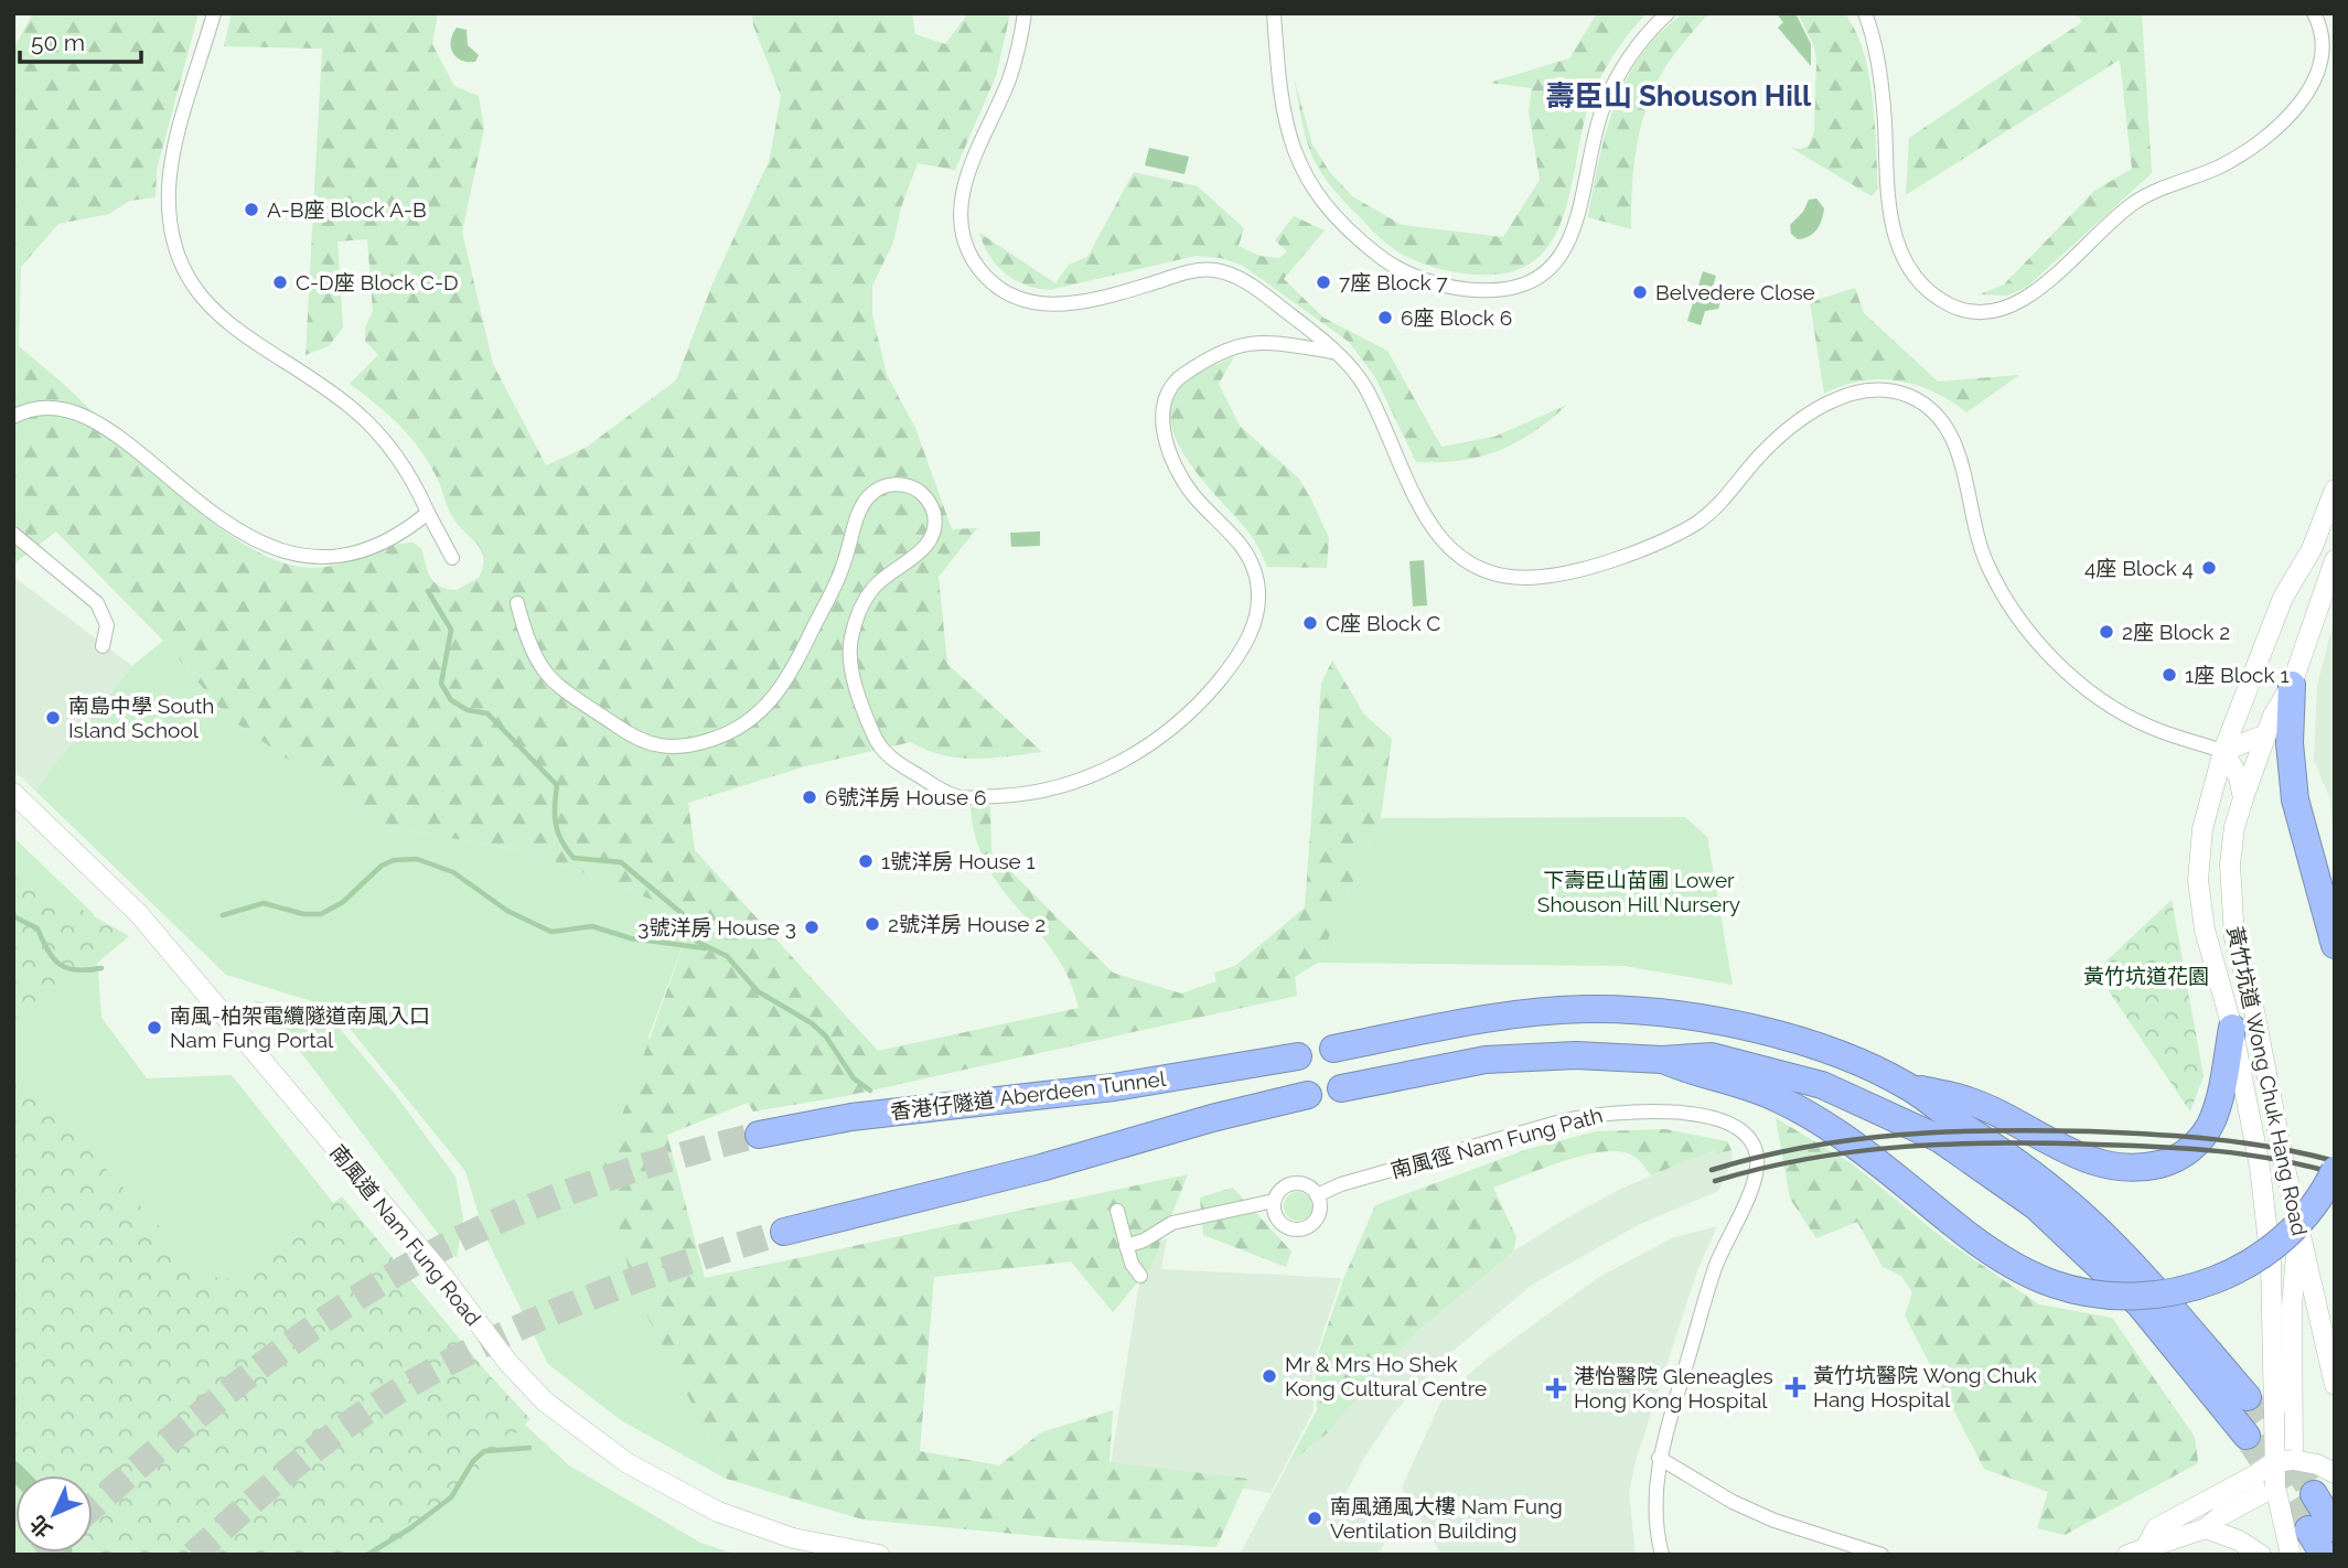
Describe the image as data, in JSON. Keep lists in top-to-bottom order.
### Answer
{
  "streets": {
    "highway": ["香港仔隧道 Aberdeen Tunnel"],
    "main road": ["黃竹坑道 Wong Chuk Hang Road", "南風道 Nam Fung Road"],
    "street": ["南風徑 Nam Fung Path"]
  },
  "districts": ["壽臣山 Shouson Hill"],
  "parks": ["下壽臣山苗圃 Lower Shouson Hill Nursery", "黃竹坑道花園"],
  "places": {
    "other": [
      "A-B座 Block A-B",
      "C-D座 Block C-D",
      "7座 Block 7",
      "Belvedere Close",
      "6座 Block 6",
      "4座 Block 4",
      "C座 Block C",
      "2座 Block 2",
      "1座 Block 1",
      "南島中學 South Island School",
      "6號洋房 House 6",
      "1號洋房 House 1",
      "2號洋房 House 2",
      "3號洋房 House 3",
      "南風-柏架電纜隧道南風入口 Nam Fung Portal",
      "Mr & Mrs Ho Shek Kong Cultural Centre",
      "南風通風大樓 Nam Fung Ventilation Building"
    ],
    "health": ["黃竹坑醫院 Wong Chuk Hang Hospital", "港怡醫院 Gleneagles Hong Kong Hospital"]
  },
  "scale_bar": "50 m",
  "north": "bottom left"
}
